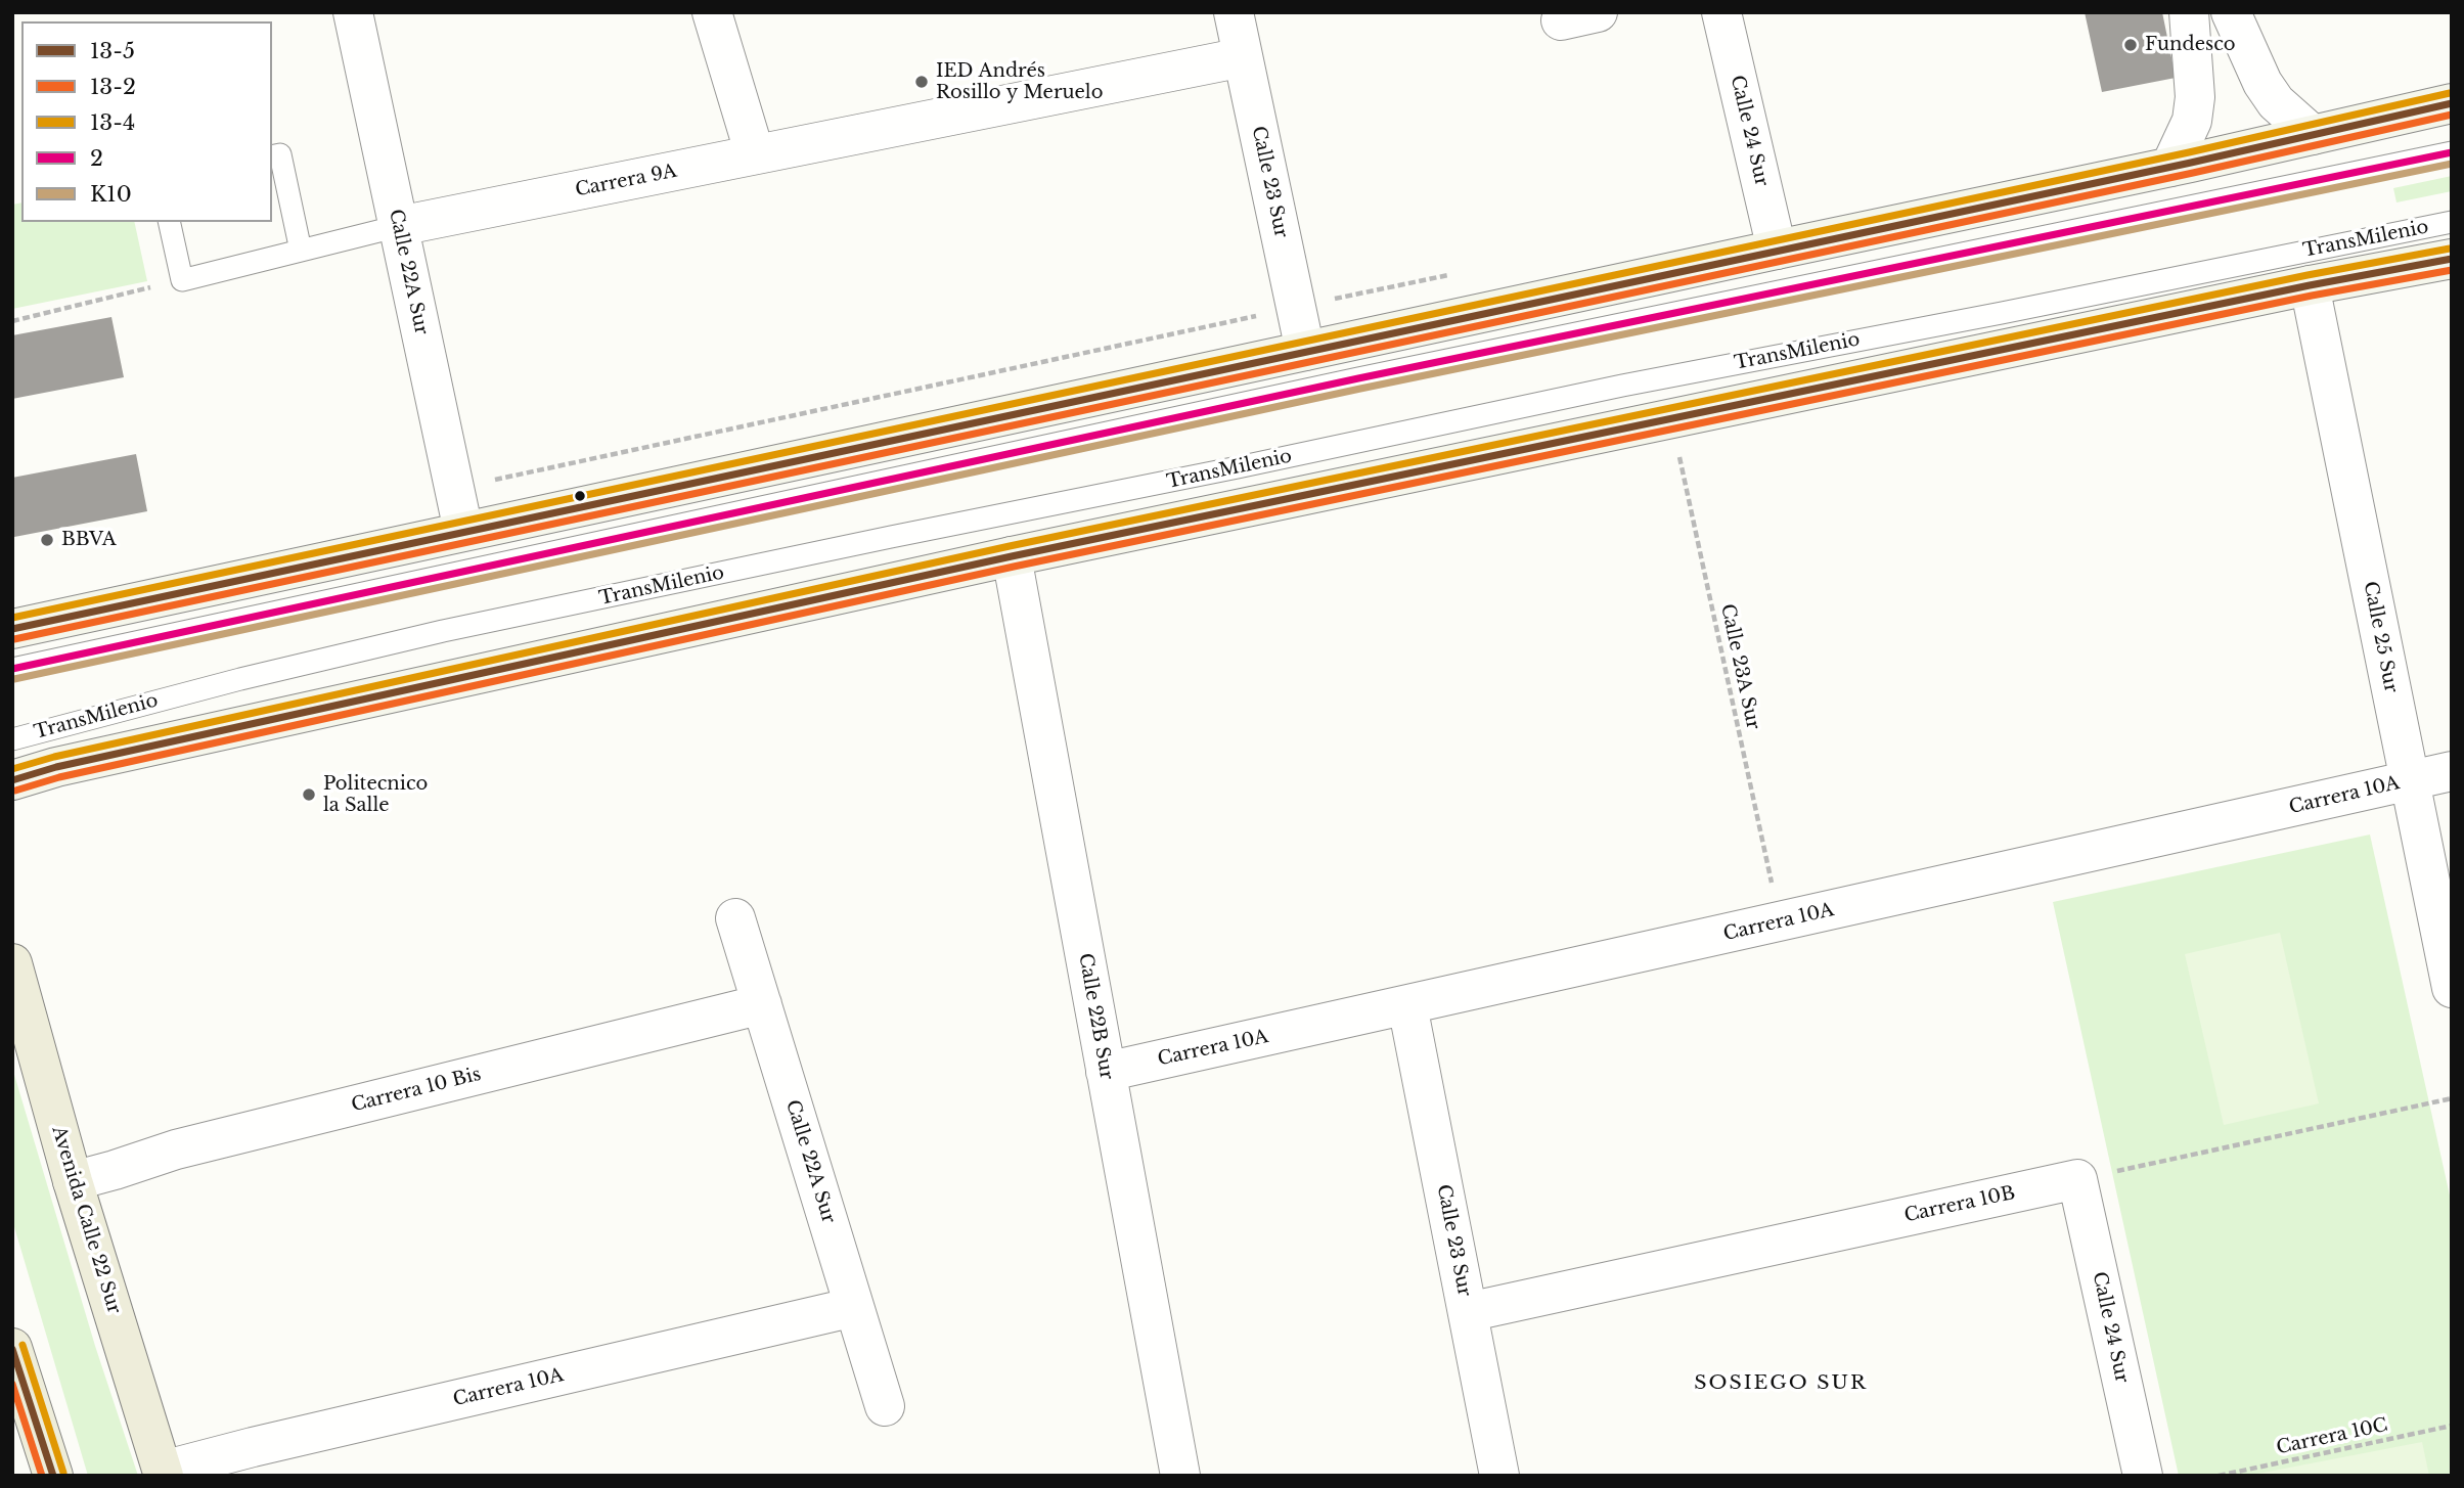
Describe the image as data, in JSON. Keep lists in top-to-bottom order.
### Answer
{
  "streets": {
    "main road": ["Avenida Calle 22 Sur"],
    "street": [
      "Calle 24 Sur",
      "Carrera 9A",
      "Calle 23 Sur",
      "Calle 22A Sur",
      "Calle 25 Sur",
      "Carrera 10A",
      "Calle 22B Sur",
      "Carrera 10 Bis",
      "Carrera 10B"
    ],
    "lane": ["TransMilenio"],
    "path": ["Calle 23A Sur", "Carrera 10C"]
  },
  "crossings": [
    ["Calle 24 Sur", "Carrera 10B"],
    ["Carrera 9A", "Calle 23 Sur"],
    ["Carrera 9A", "Calle 22A Sur"],
    ["Calle 23 Sur", "Carrera 10A"],
    ["Calle 23 Sur", "Carrera 10B"],
    ["Calle 22A Sur", "Carrera 10A"],
    ["Calle 22A Sur", "Carrera 10 Bis"],
    ["Calle 25 Sur", "Carrera 10A"],
    ["Calle 23A Sur", "Carrera 10A"],
    ["Carrera 10A", "Calle 22B Sur"],
    ["Carrera 10A", "Avenida Calle 22 Sur"],
    ["Carrera 10 Bis", "Avenida Calle 22 Sur"]
  ],
  "districts": ["SOSIEGO SUR"],
  "places": [
    "Fundesco",
    "IED Andrés Rosillo y Meruelo",
    "BBVA",
    "Politecnico la Salle"
  ],
  "lines": [
    "transit line 13-4",
    "transit line 13-5",
    "transit line 13-2",
    "transit line 2",
    "transit line K10"
  ],
  "legend": [
    "13-5",
    "13-2",
    "13-4",
    "2",
    "K10"
  ]
}
